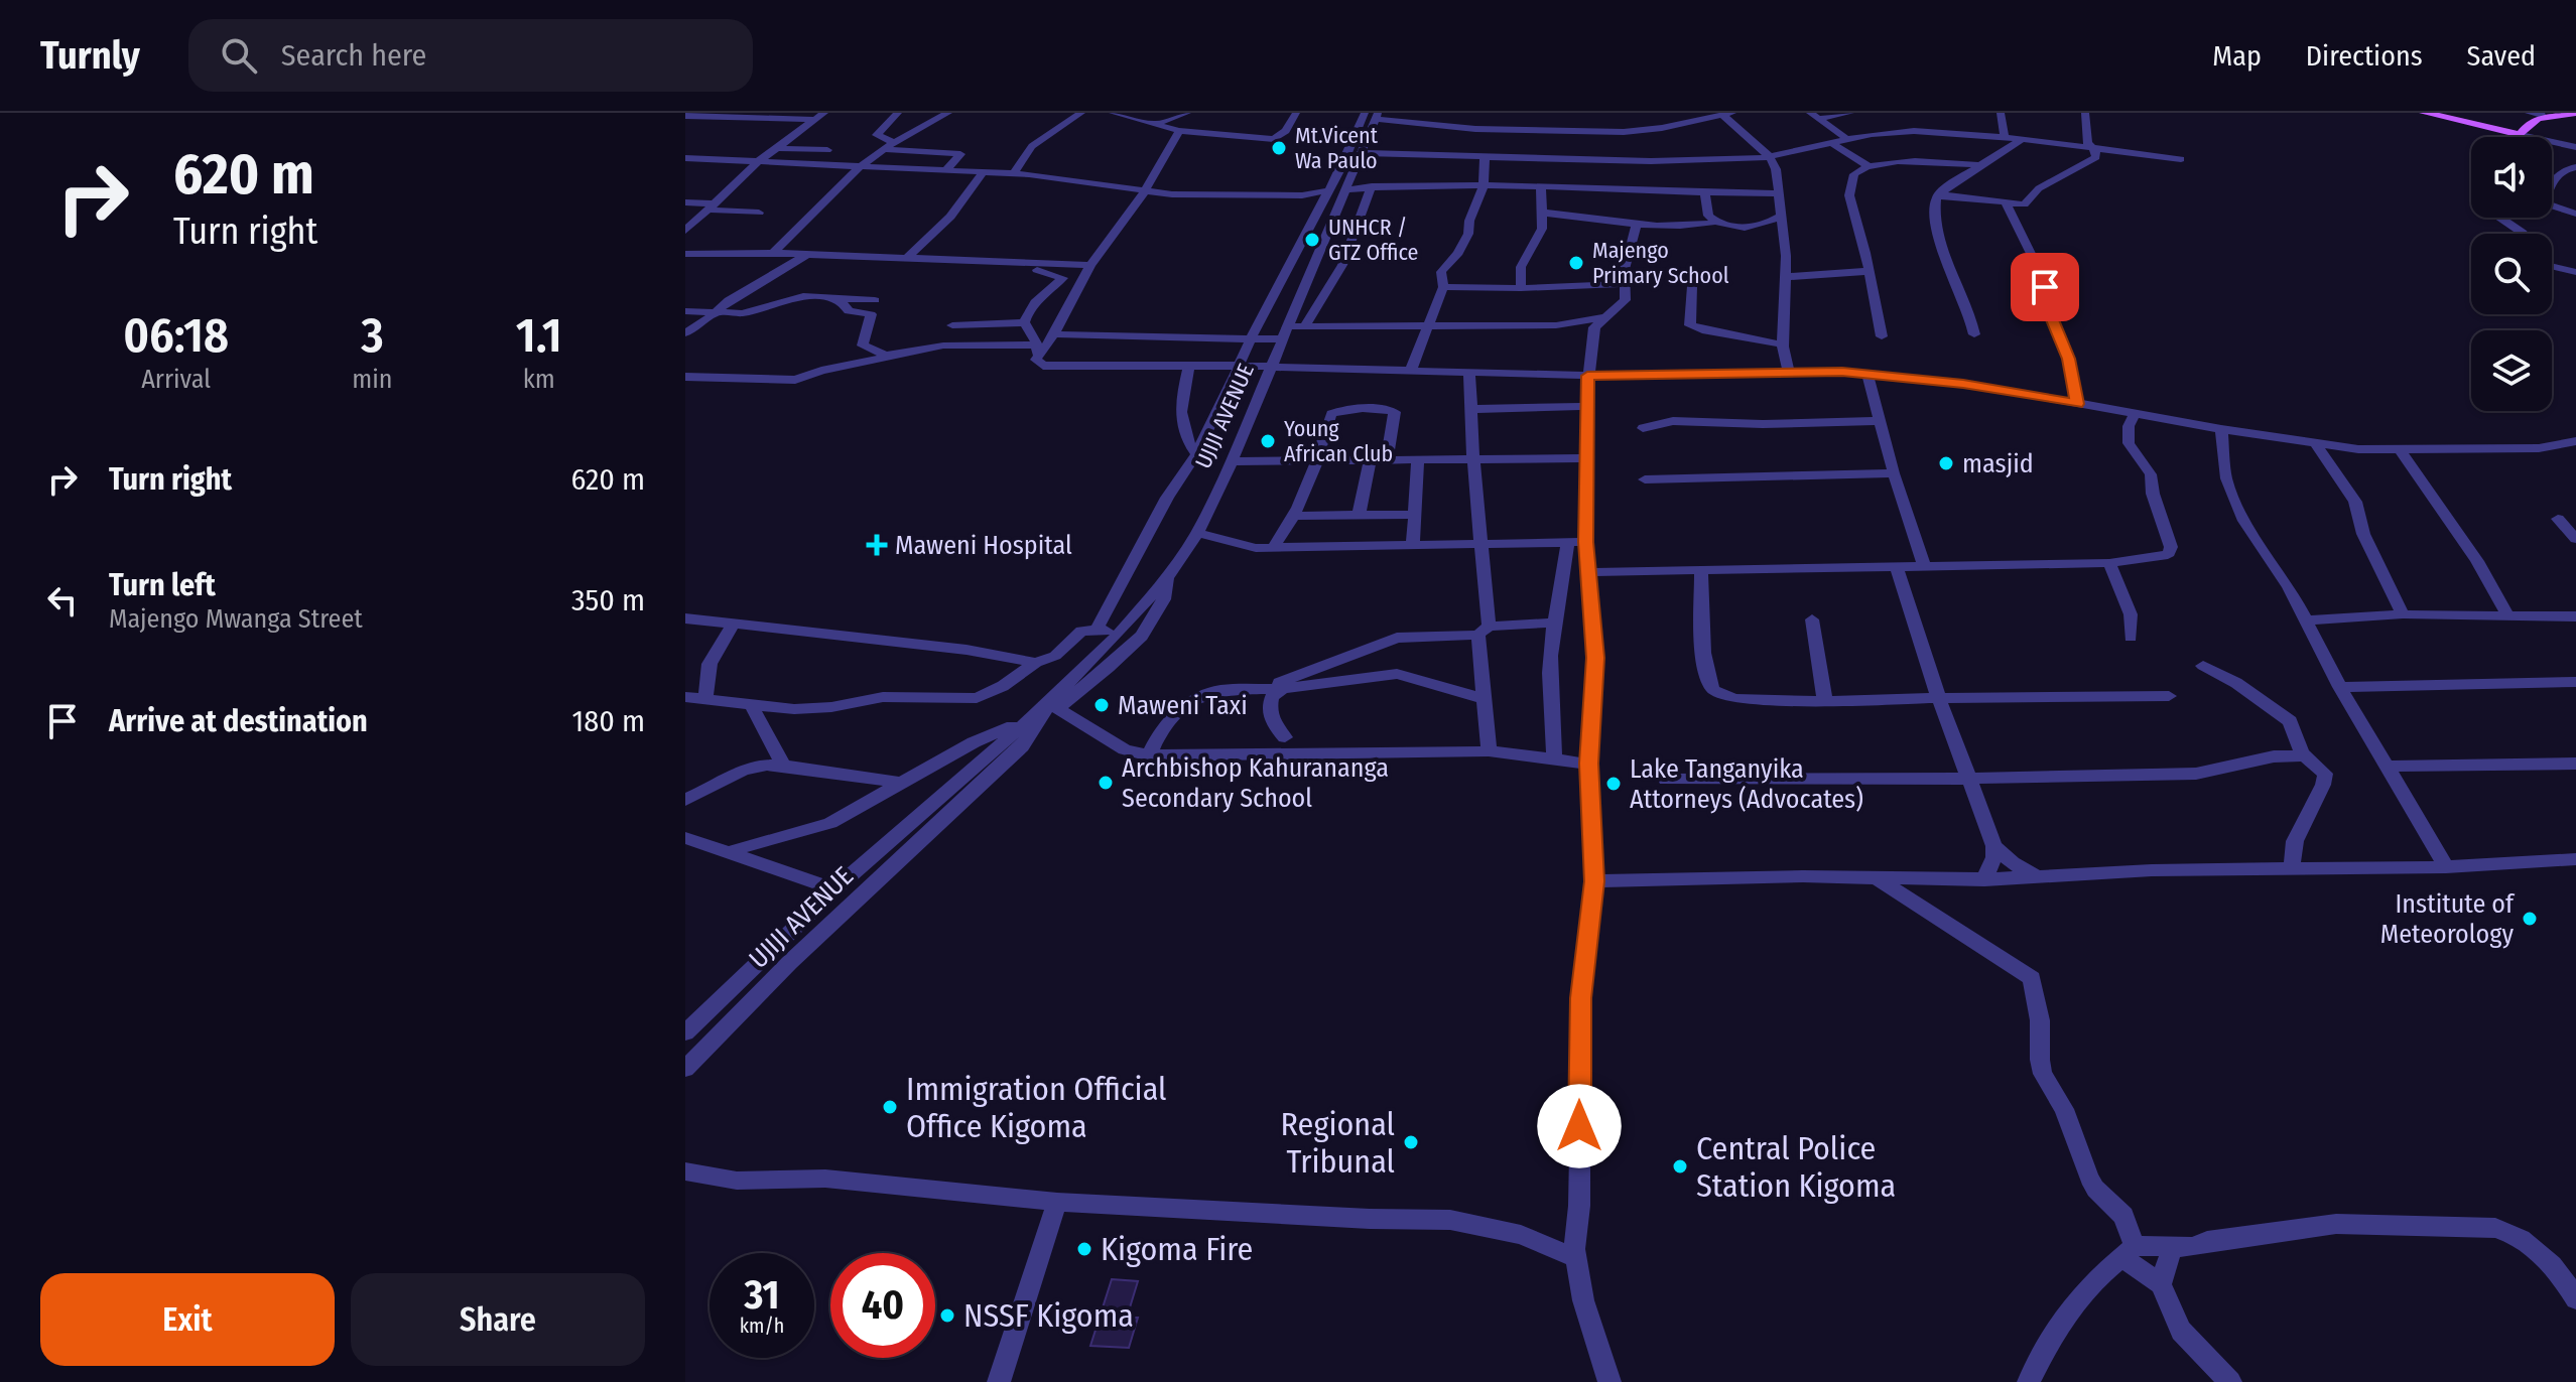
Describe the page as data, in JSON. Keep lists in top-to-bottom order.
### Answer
{
  "streets": {
    "street": ["UJIJI AVENUE"]
  },
  "places": {
    "other": [
      "Mt.Vicent Wa Paulo",
      "UNHCR / GTZ Office",
      "Majengo Primary School",
      "Young African Club",
      "masjid",
      "Maweni Taxi",
      "Archbishop Kahurananga Secondary School",
      "Lake Tanganyika Attorneys (Advocates)",
      "Institute of Meteorology",
      "Immigration Official Office Kigoma",
      "Regional Tribunal",
      "Central Police Station Kigoma",
      "Kigoma Fire",
      "NSSF Kigoma"
    ],
    "health": ["Maweni Hospital"]
  },
  "page": {
    "header": "Turnly",
    "search": "Search here",
    "nav": ["Map", "Directions", "Saved"],
    "turn": ["620 m", "Turn right"],
    "eta": [
      "06:18",
      "Arrival",
      "3",
      "min",
      "1.1",
      "km"
    ],
    "list": [
      {
        "name": "Turn right",
        "value": "620 m"
      },
      {
        "name": "Turn left",
        "note": "Majengo Mwanga Street",
        "value": "350 m"
      },
      {
        "name": "Arrive at destination",
        "value": "180 m"
      }
    ],
    "speed": "31 km/h",
    "limit": "40",
    "buttons": ["Exit", "Share"]
  }
}
